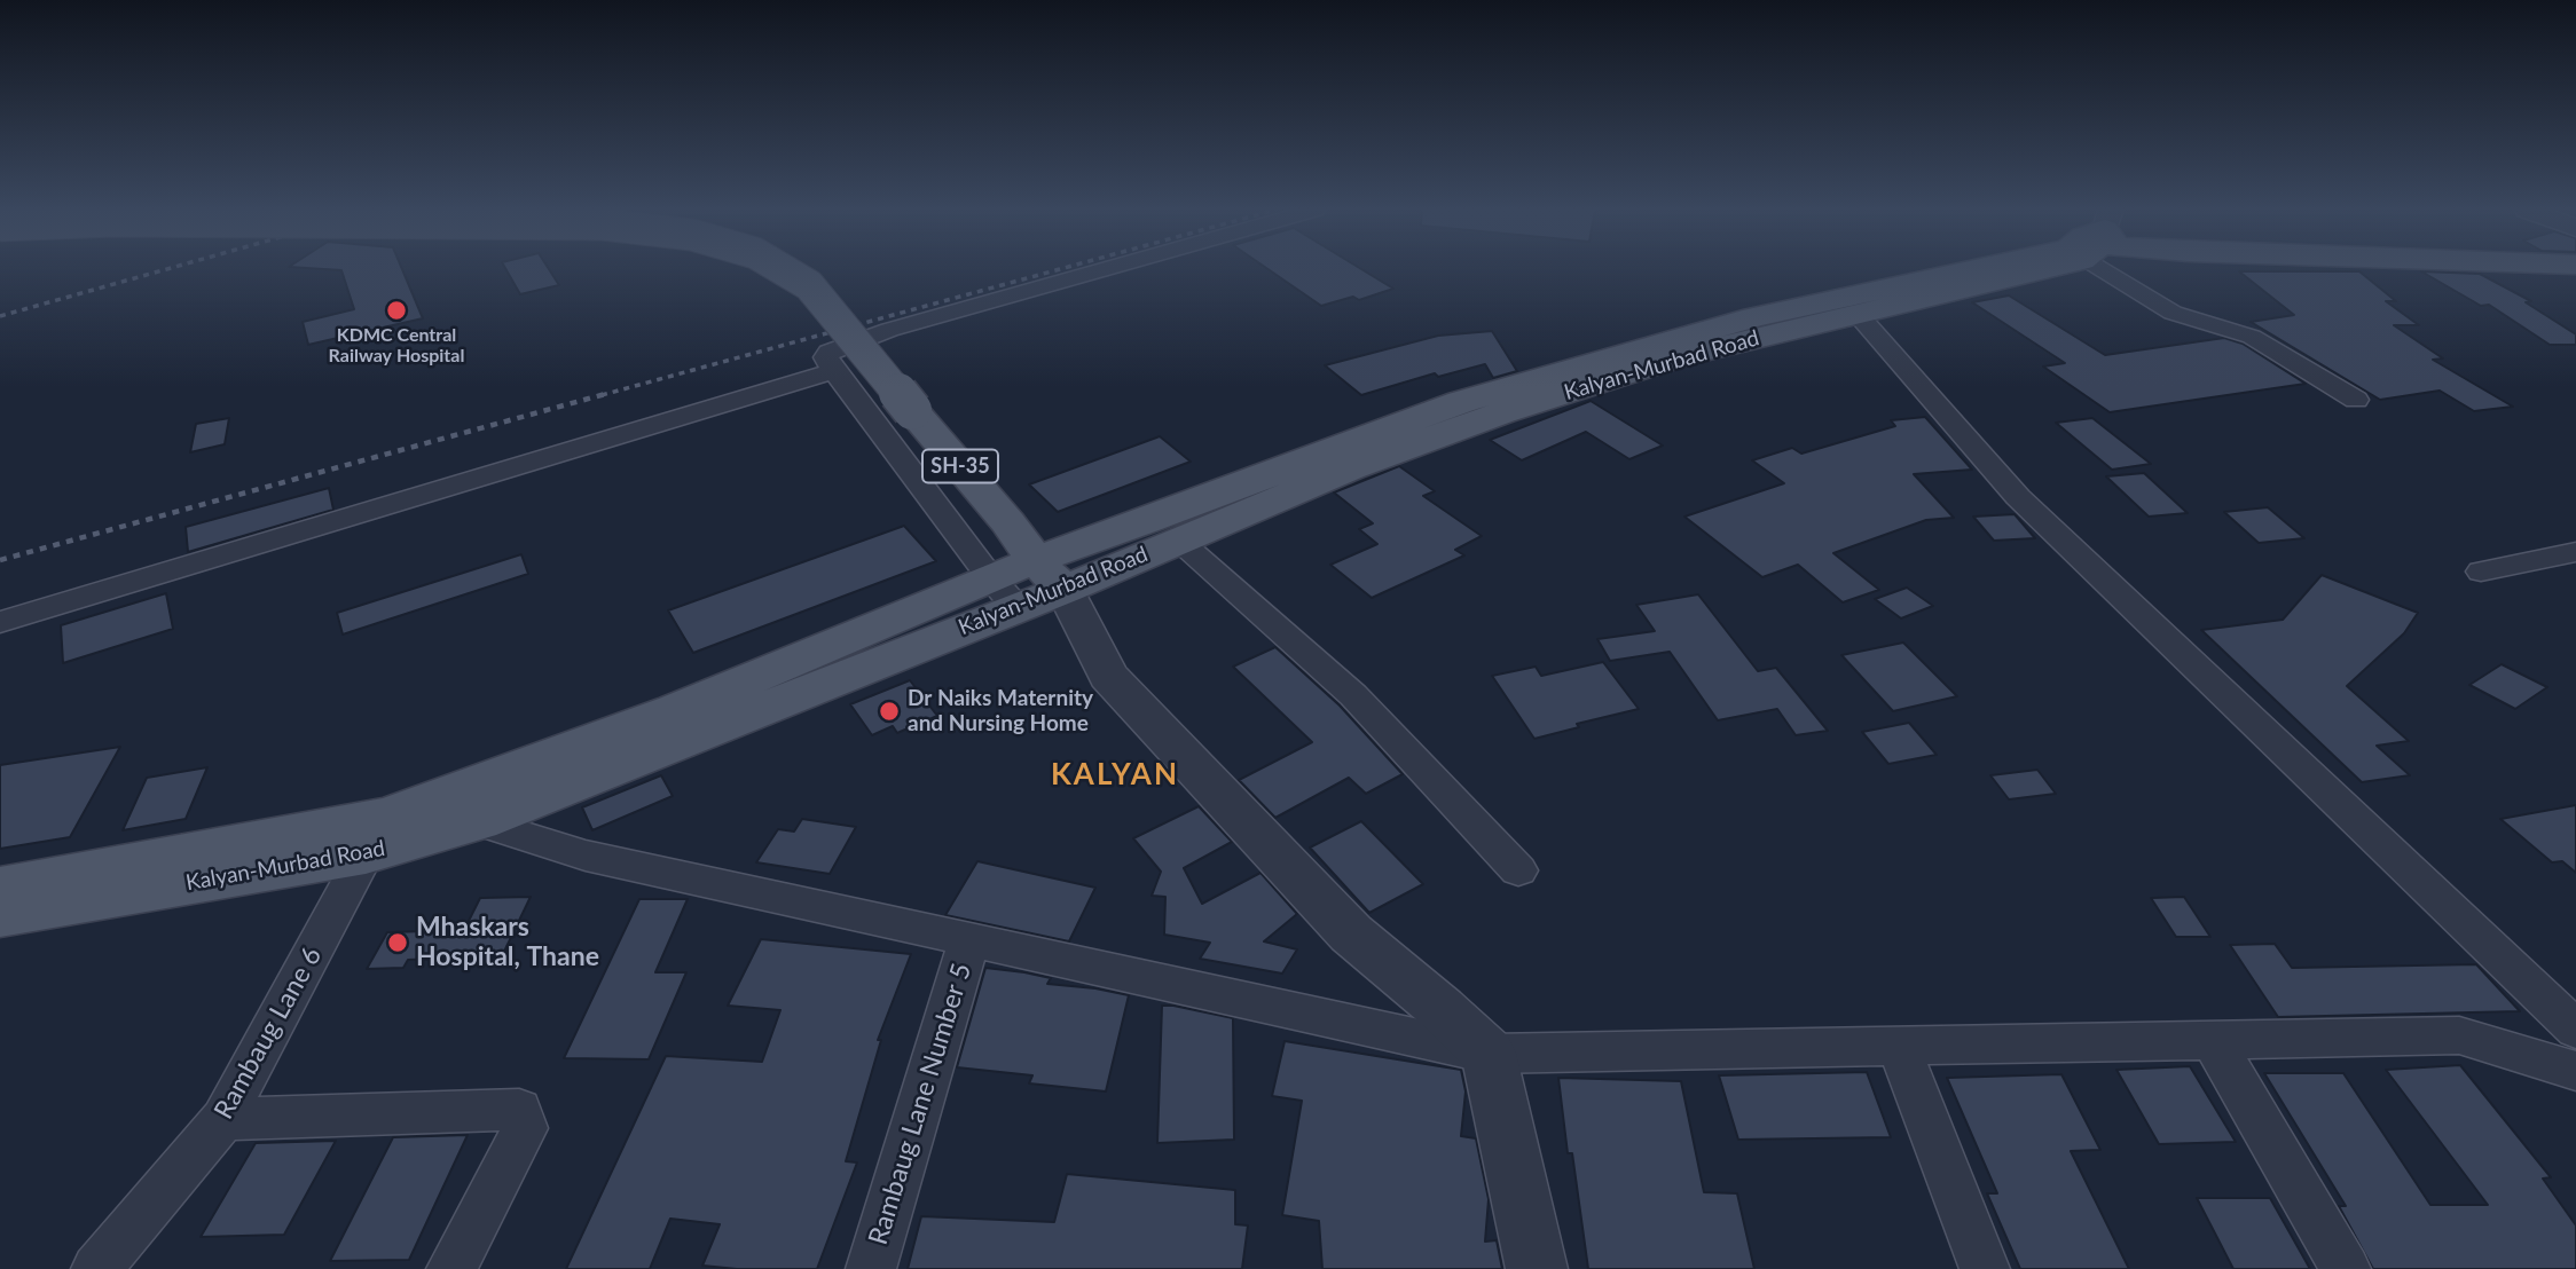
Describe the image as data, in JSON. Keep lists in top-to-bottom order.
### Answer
{
  "streets": {
    "main road": ["Kalyan-Murbad Road", "SH-35"],
    "street": ["Rambaug Lane 6", "Rambaug Lane Number 5"]
  },
  "crossings": [
    ["Kalyan-Murbad Road", "SH-35"],
    ["Kalyan-Murbad Road", "Rambaug Lane 6"]
  ],
  "districts": ["KALYAN"],
  "places": ["KDMC Central Railway Hospital", "Dr Naiks Maternity and Nursing Home", "Mhaskars Hospital, Thane"]
}
